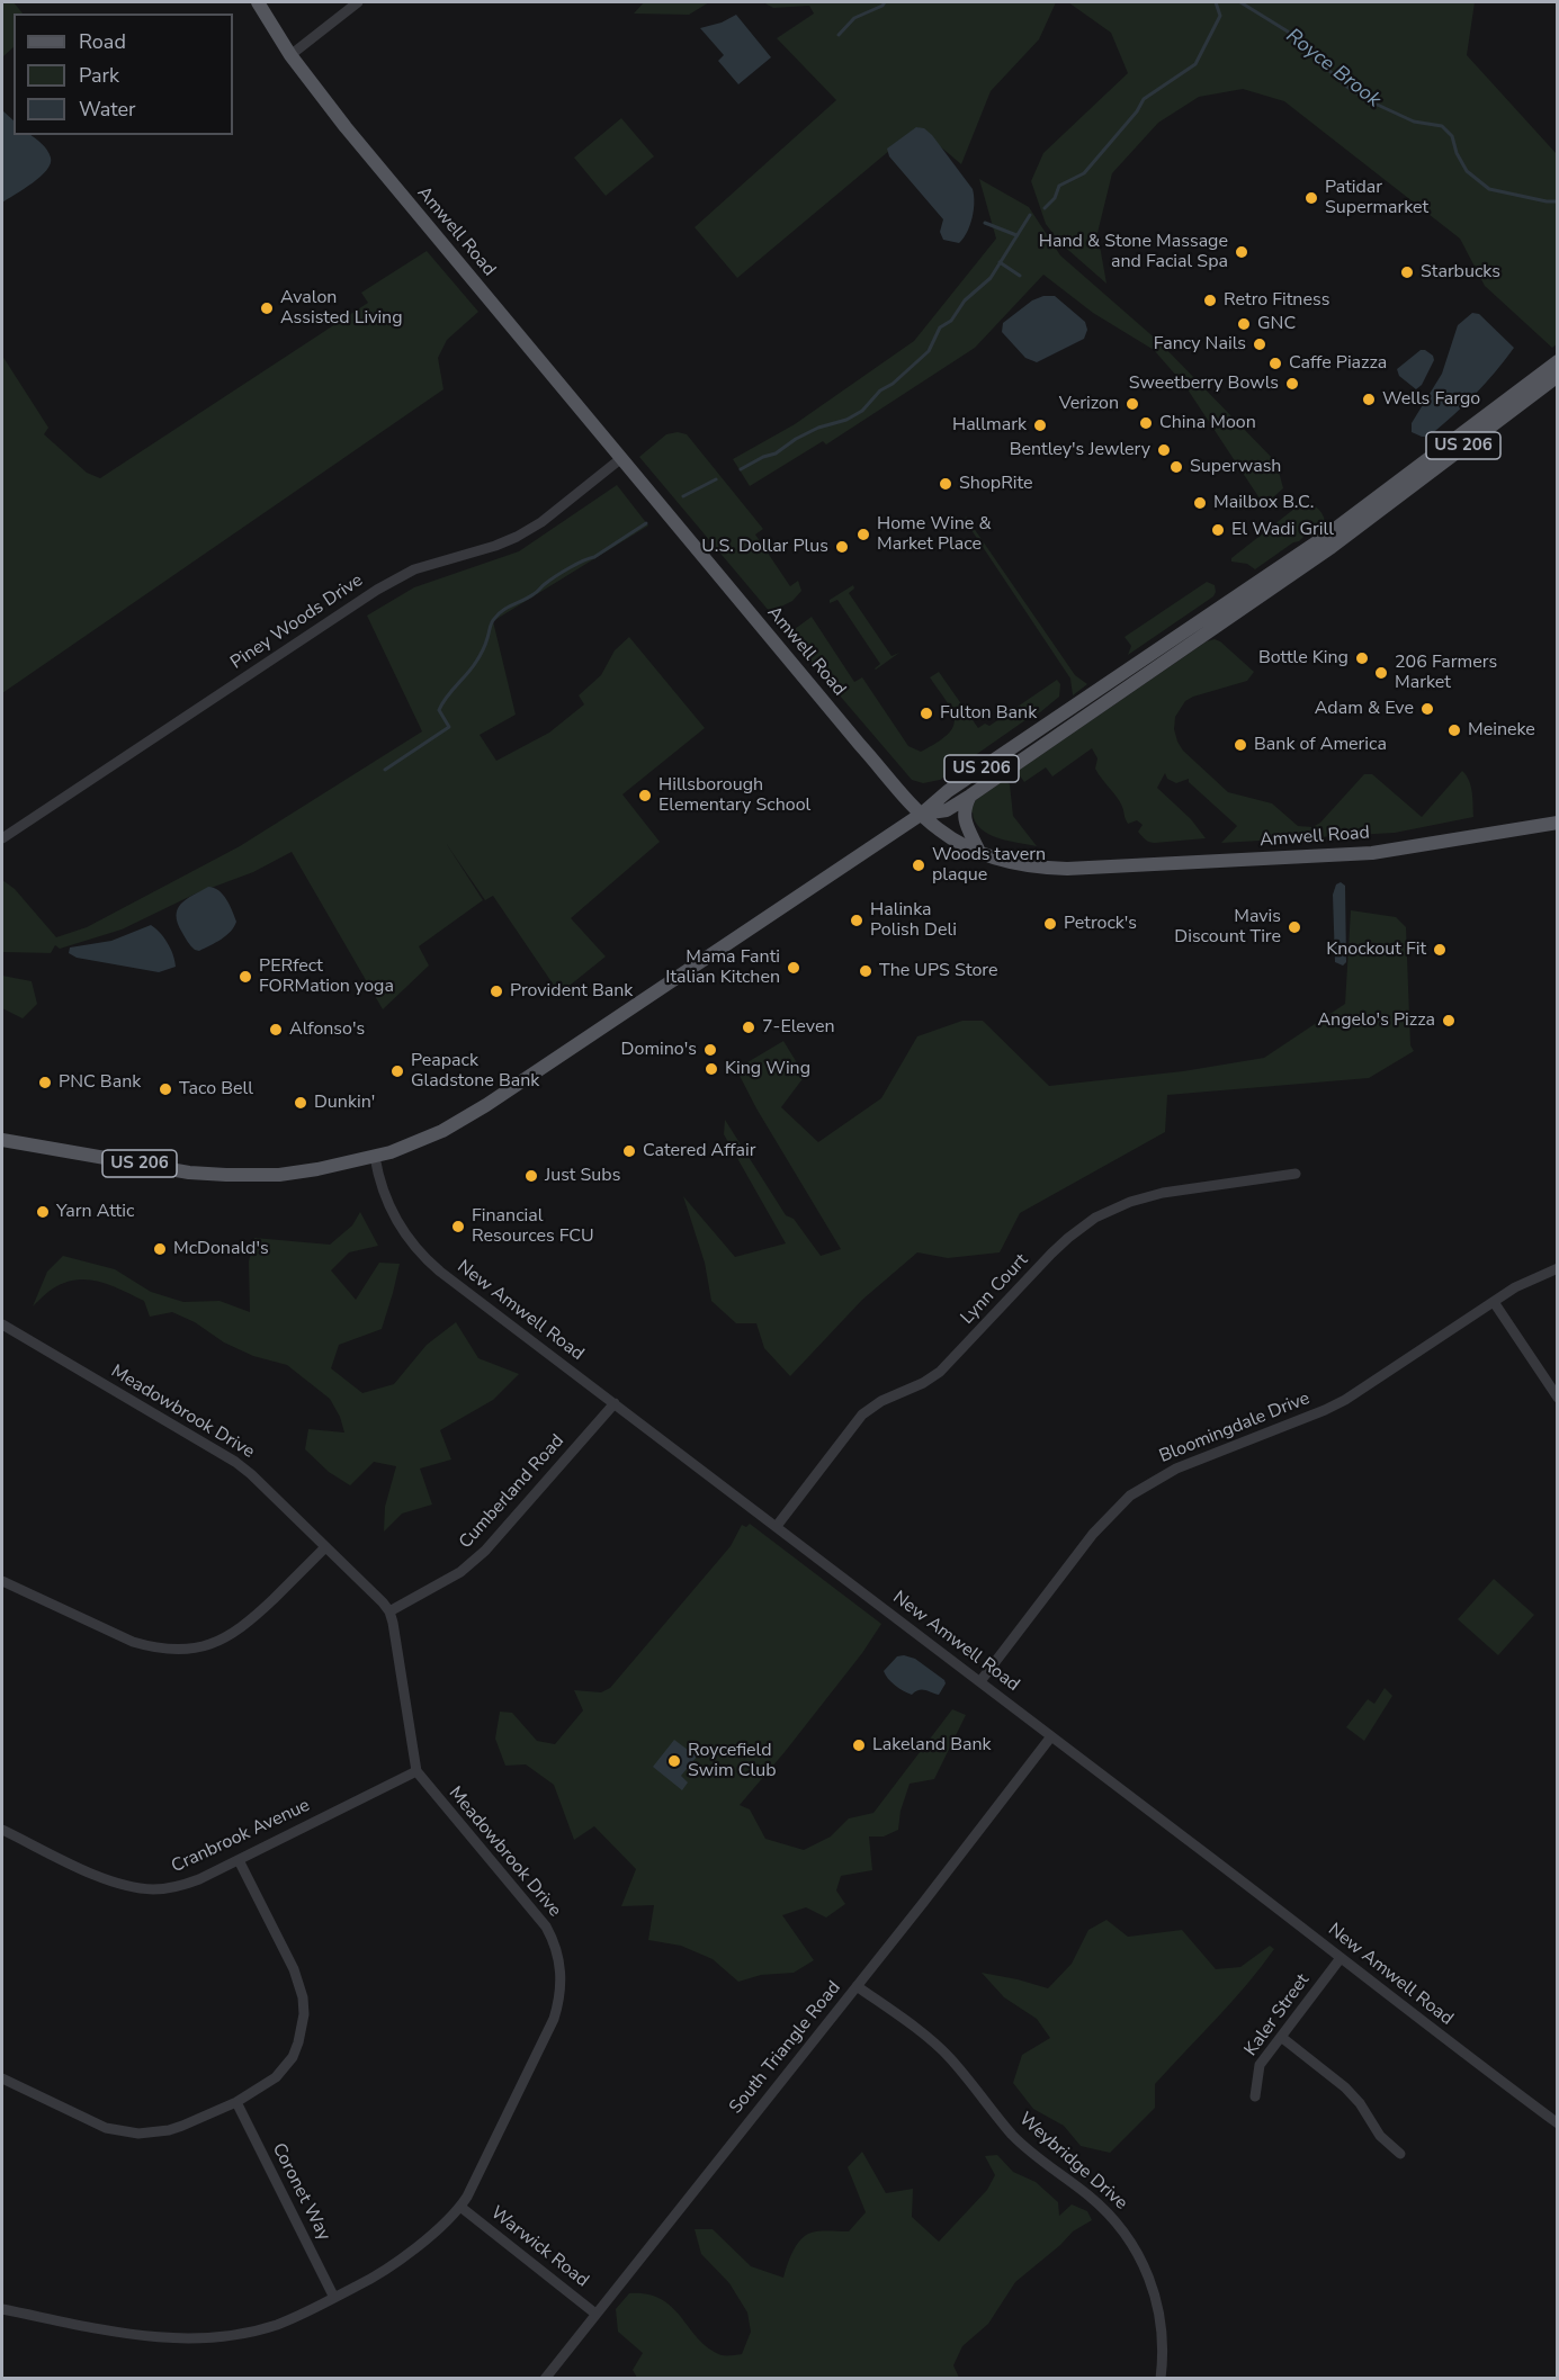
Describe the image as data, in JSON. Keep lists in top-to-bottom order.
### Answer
{
  "streets": {
    "main road": ["Amwell Road", "US 206"],
    "street": [
      "Piney Woods Drive",
      "Lynn Court",
      "New Amwell Road",
      "Meadowbrook Drive",
      "Bloomingdale Drive",
      "Cumberland Road",
      "Cranbrook Avenue",
      "Kaler Street",
      "South Triangle Road",
      "Weybridge Drive",
      "Coronet Way",
      "Warwick Road"
    ]
  },
  "crossings": [
    ["Amwell Road", "US 206"],
    ["Amwell Road", "Piney Woods Drive"],
    ["US 206", "New Amwell Road"],
    ["Lynn Court", "New Amwell Road"],
    ["New Amwell Road", "Bloomingdale Drive"],
    ["New Amwell Road", "Cumberland Road"],
    ["New Amwell Road", "Kaler Street"],
    ["New Amwell Road", "South Triangle Road"],
    ["Meadowbrook Drive", "Cumberland Road"],
    ["Meadowbrook Drive", "Cranbrook Avenue"],
    ["Meadowbrook Drive", "Coronet Way"],
    ["Meadowbrook Drive", "Warwick Road"],
    ["South Triangle Road", "Weybridge Drive"],
    ["South Triangle Road", "Warwick Road"]
  ],
  "water": ["Royce Brook"],
  "places": [
    "Patidar Supermarket",
    "Hand & Stone Massage and Facial Spa",
    "Starbucks",
    "Retro Fitness",
    "Avalon Assisted Living",
    "GNC",
    "Fancy Nails",
    "Caffe Piazza",
    "Sweetberry Bowls",
    "Wells Fargo",
    "Verizon",
    "China Moon",
    "Hallmark",
    "Bentley's Jewlery",
    "Superwash",
    "ShopRite",
    "Mailbox B.C.",
    "El Wadi Grill",
    "Home Wine & Market Place",
    "U.S. Dollar Plus",
    "Bottle King",
    "206 Farmers Market",
    "Adam & Eve",
    "Fulton Bank",
    "Meineke",
    "Bank of America",
    "Hillsborough Elementary School",
    "Woods tavern plaque",
    "Halinka Polish Deli",
    "Petrock's",
    "Mavis Discount Tire",
    "Knockout Fit",
    "Mama Fanti Italian Kitchen",
    "The UPS Store",
    "PERfect FORMation yoga",
    "Provident Bank",
    "Angelo's Pizza",
    "7-Eleven",
    "Alfonso's",
    "Domino's",
    "King Wing",
    "Peapack Gladstone Bank",
    "PNC Bank",
    "Taco Bell",
    "Dunkin'",
    "Catered Affair",
    "Just Subs",
    "Yarn Attic",
    "Financial Resources FCU",
    "McDonald's",
    "Lakeland Bank",
    "Roycefield Swim Club"
  ],
  "legend": ["Road", "Park", "Water"]
}
